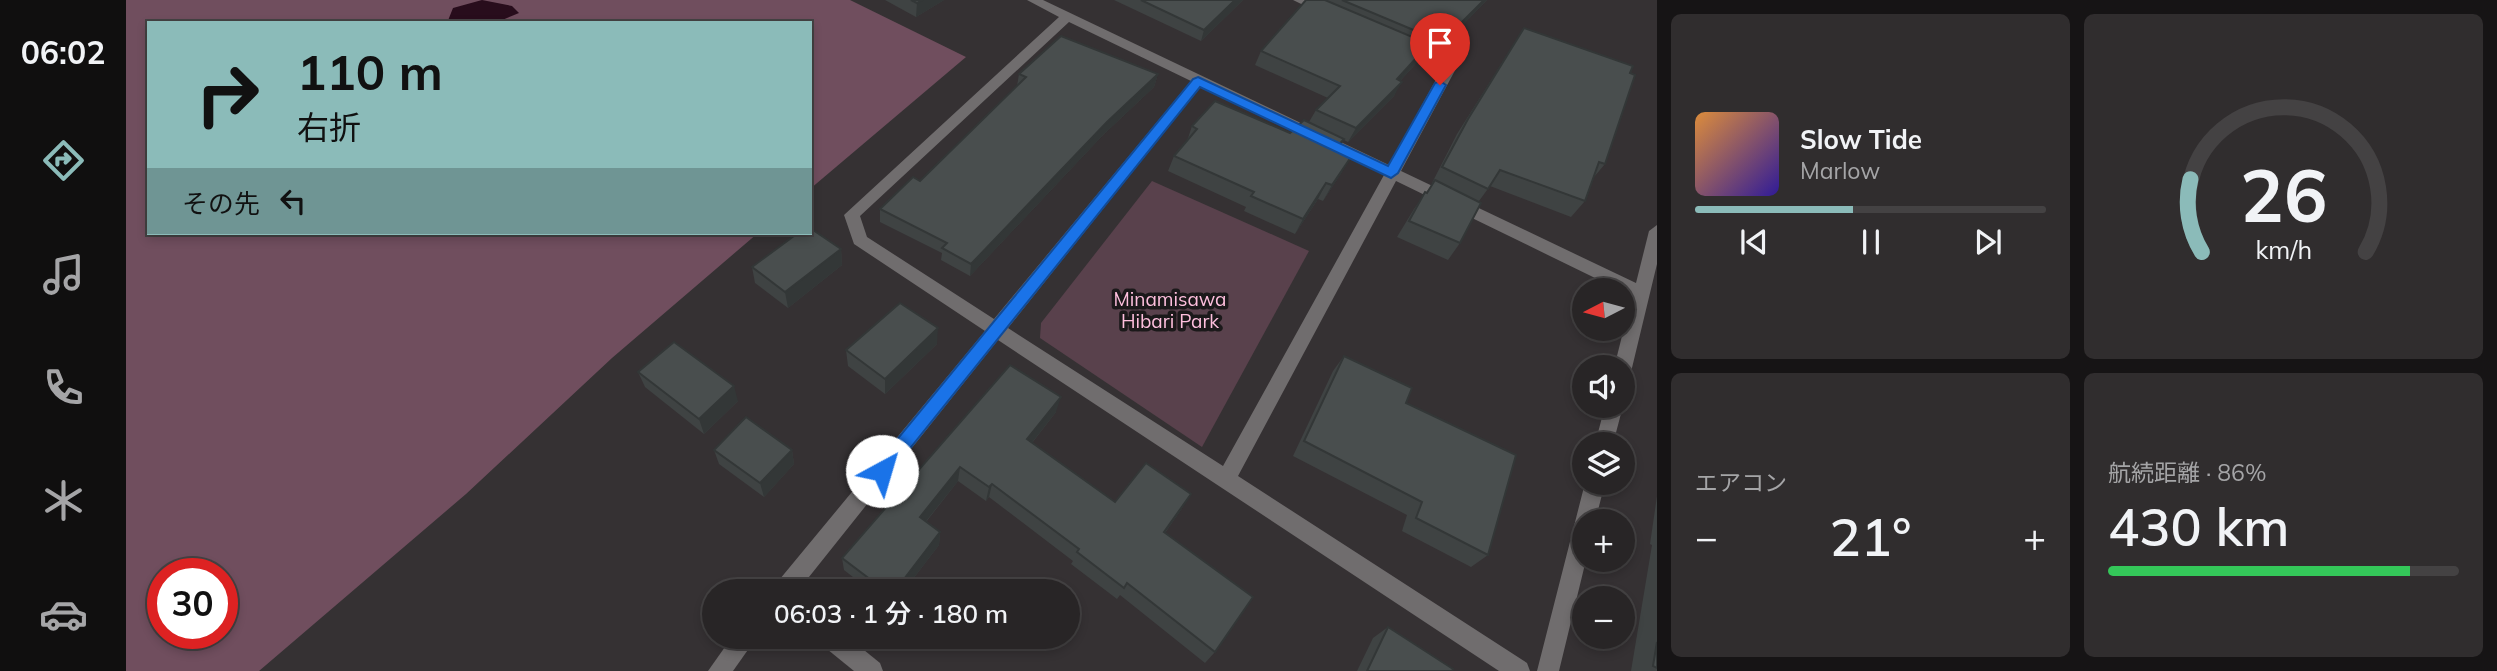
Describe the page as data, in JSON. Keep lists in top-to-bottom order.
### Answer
{
  "parks": ["Minamisawa Hibari Park"],
  "north": "left",
  "page": {
    "tabs": "06:02",
    "turn": ["110 m", "右折"],
    "song": ["Slow Tide", "Marlow"],
    "then": "その先",
    "map_buttons": ["+", "−"],
    "tile": [
      "エアコン",
      ["航続距離 · 86%", "430 km"]
    ],
    "heat": ["−", "21°", "+"],
    "limit": "30",
    "trip": "06:03 · 1 分 · 180 m",
    "gauge": ["26", "km/h"]
  }
}
